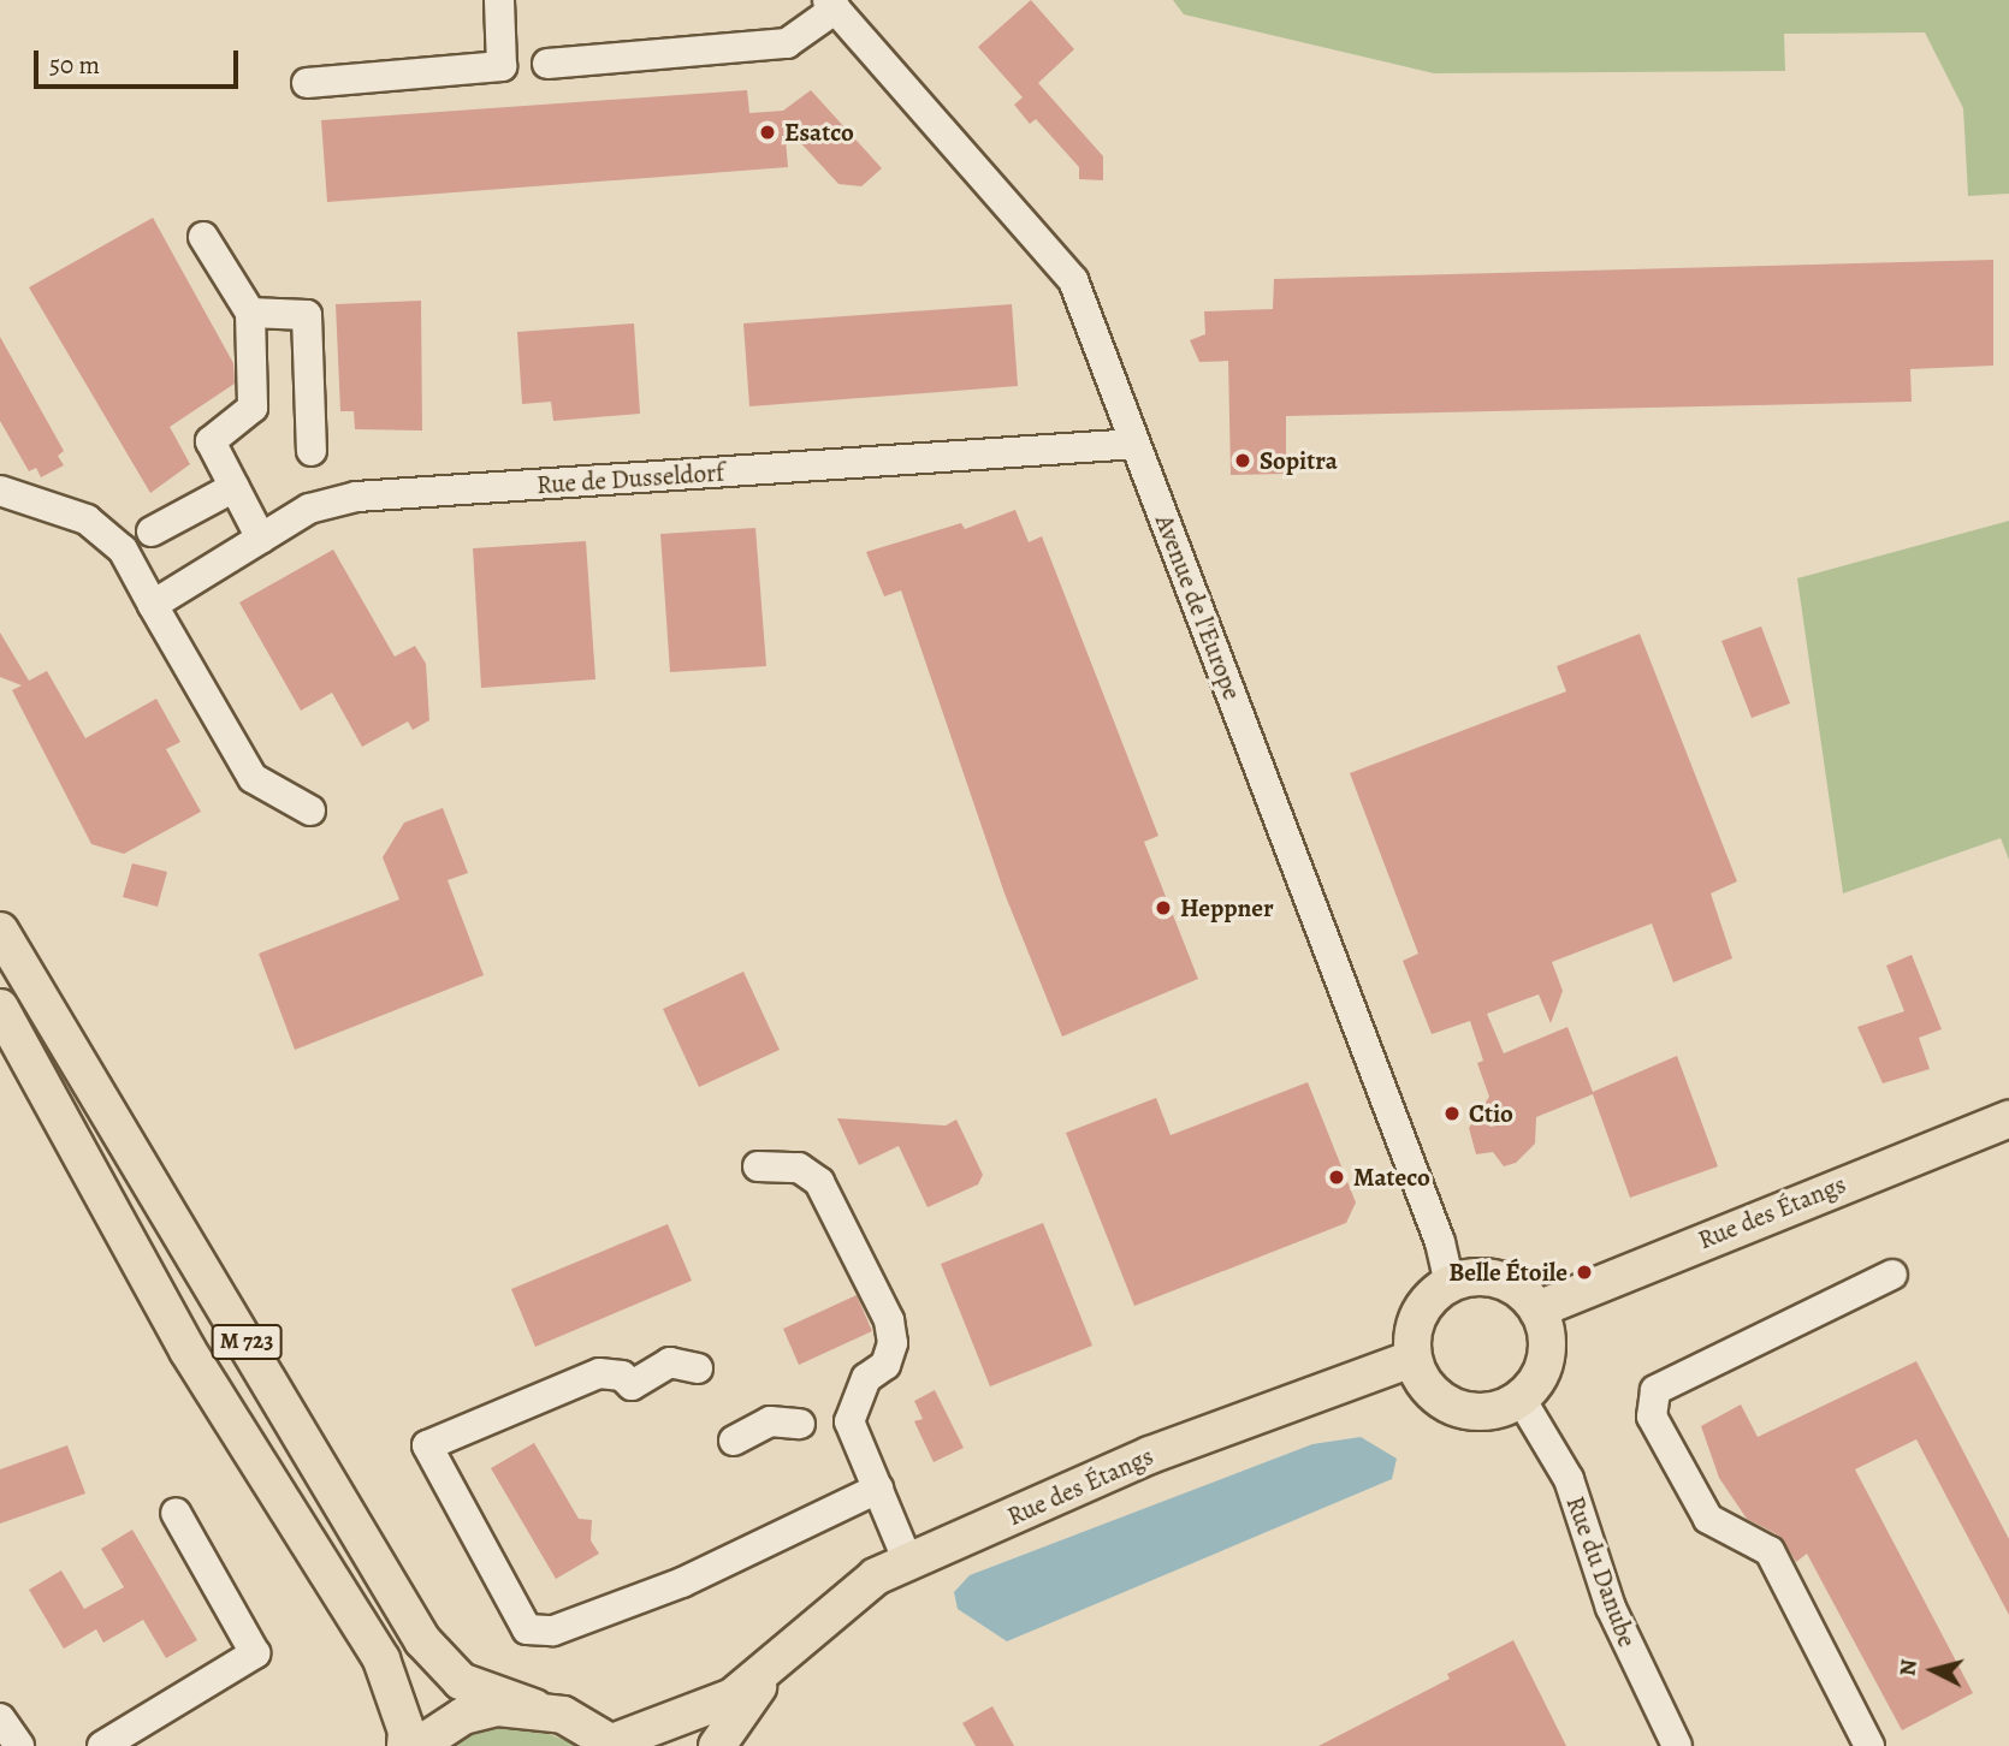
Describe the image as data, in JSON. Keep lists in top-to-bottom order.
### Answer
{
  "streets": {
    "main road": ["Rue des Étangs", "M 723"],
    "street": ["Rue de Dusseldorf", "Avenue de l'Europe", "Rue du Danube"]
  },
  "crossings": [
    ["Rue de Dusseldorf", "Avenue de l'Europe"],
    ["Avenue de l'Europe", "Rue des Étangs"],
    ["Avenue de l'Europe", "Rue du Danube"],
    ["Rue des Étangs", "Rue du Danube"]
  ],
  "places": [
    "Esatco",
    "Sopitra",
    "Heppner",
    "Ctio",
    "Mateco",
    "Belle Étoile"
  ],
  "scale_bar": "50 m",
  "north": "left"
}
